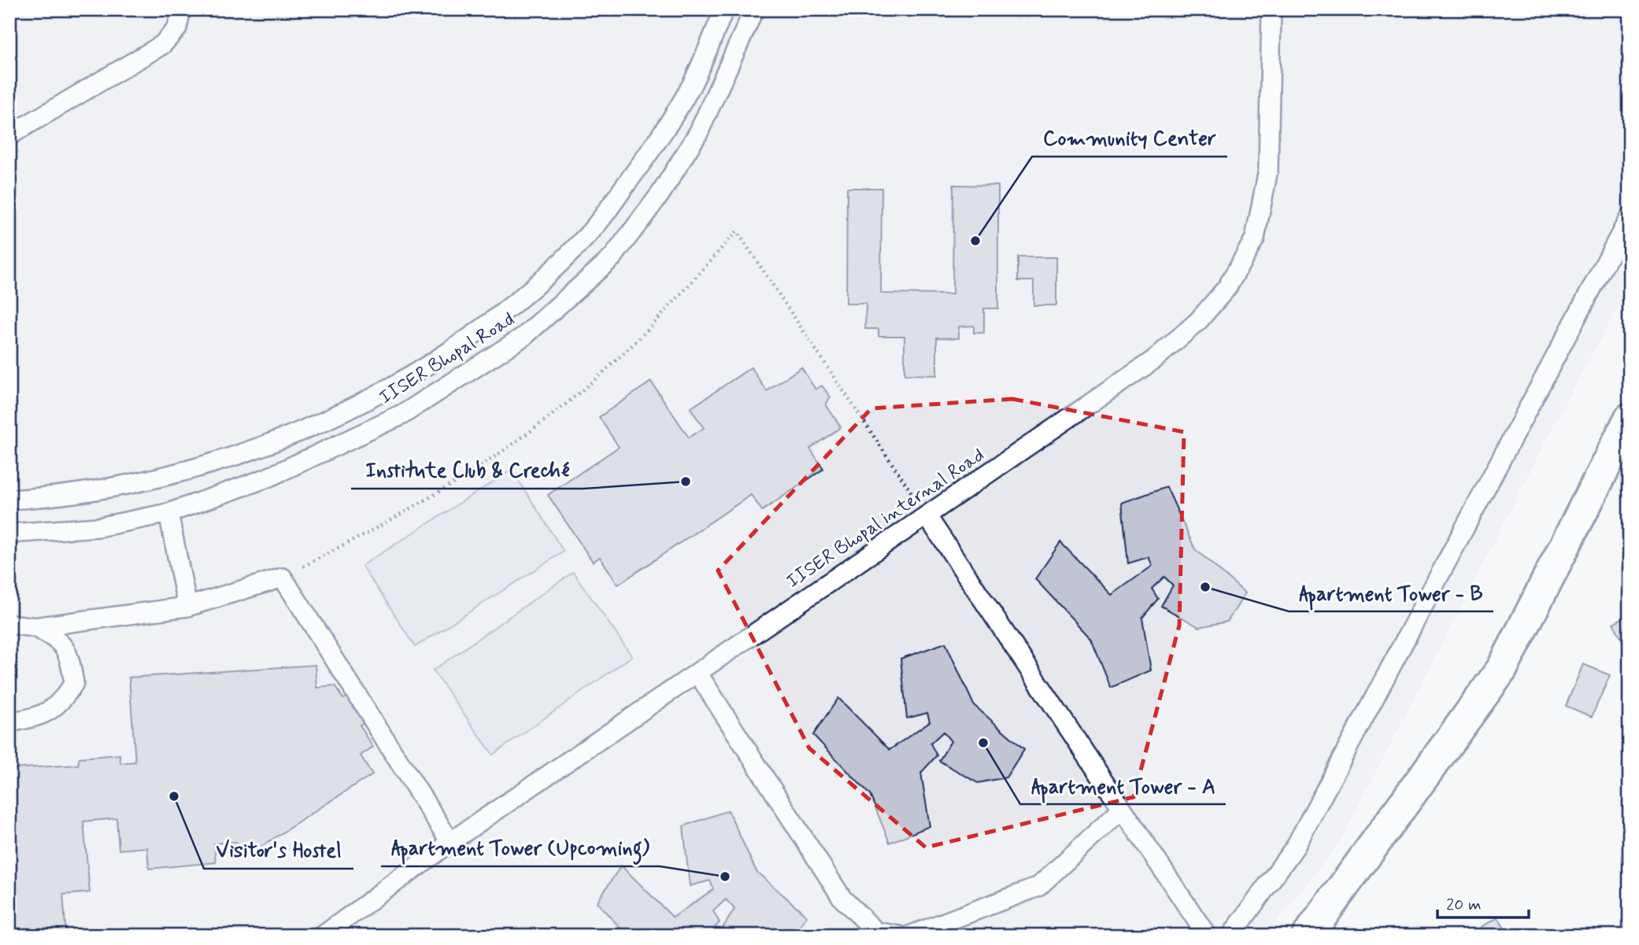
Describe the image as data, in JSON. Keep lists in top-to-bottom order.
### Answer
{
  "streets": {
    "lane": ["IISER Bhopal Road", "IISER Bhopal internal Road"]
  },
  "places": [
    "Community Center",
    "Institute Club & Creché",
    "Apartment Tower - B",
    "Apartment Tower - A",
    "Visitor's Hostel",
    "Apartment Tower (Upcoming)"
  ],
  "scale_bar": "20 m"
}
